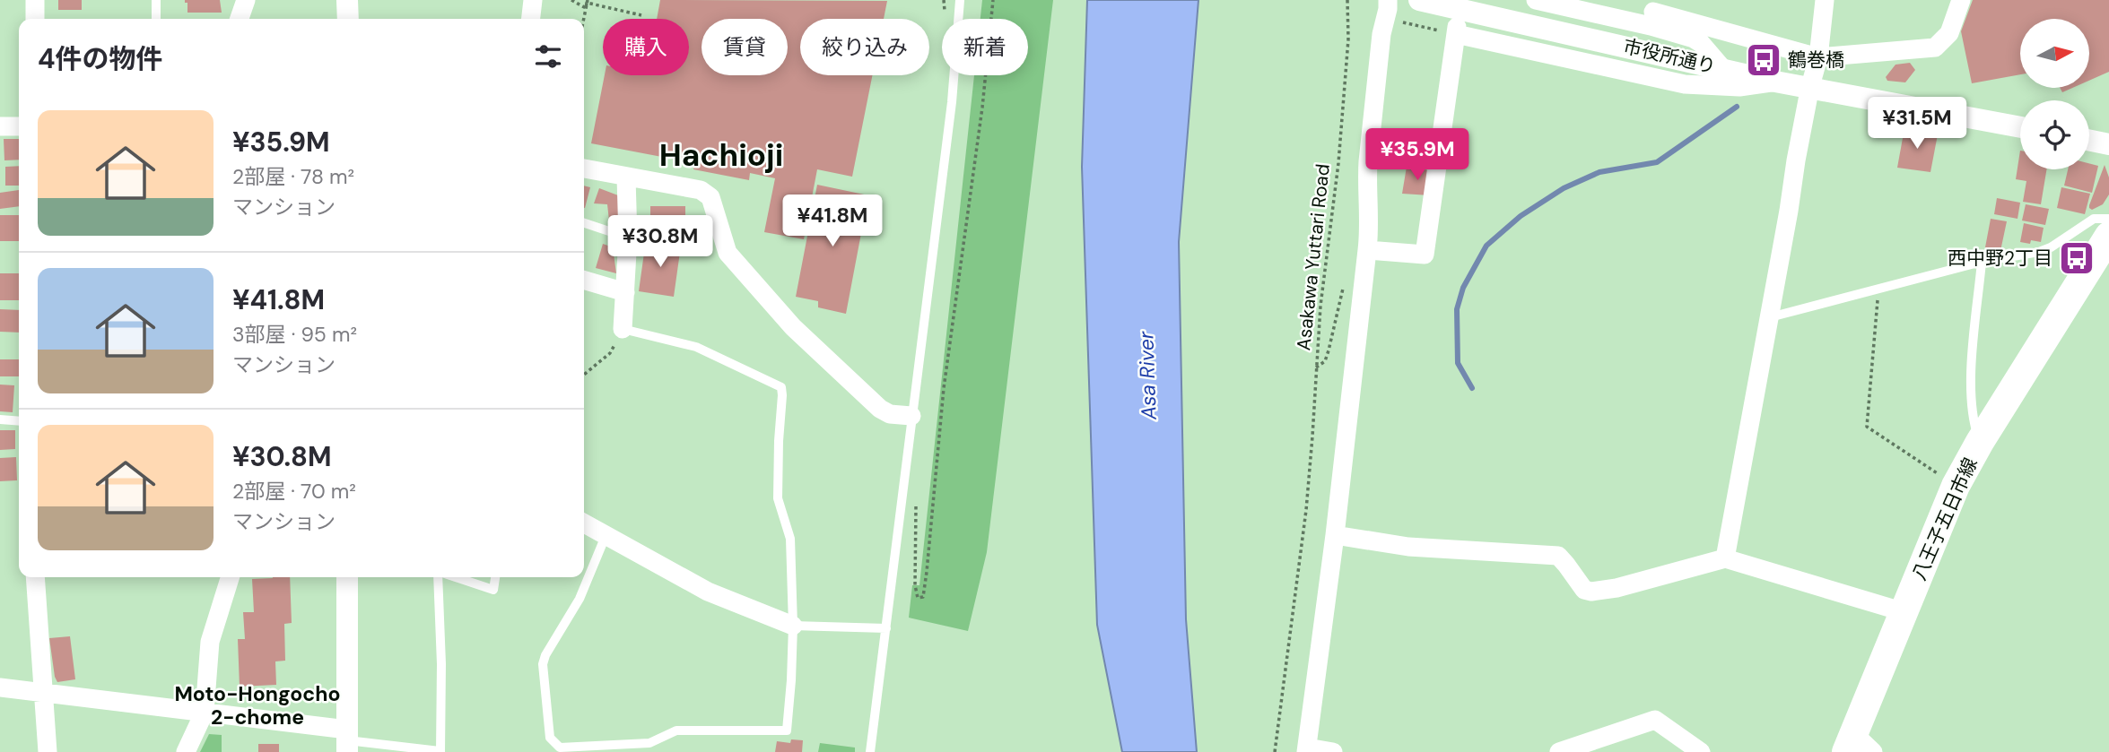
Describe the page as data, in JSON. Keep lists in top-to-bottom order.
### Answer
{
  "streets": {
    "main road": ["八王子五日市線"],
    "street": ["市役所通り"],
    "path": ["Asakawa Yuttari Road"]
  },
  "districts": ["Hachioji", "Moto-Hongocho 2-chome"],
  "water": ["Asa River"],
  "places": {
    "bus stop": ["鶴巻橋", "西中野2丁目"]
  },
  "north": "right",
  "page": {
    "chip": [
      "購入",
      "賃貸",
      "絞り込み",
      "新着"
    ],
    "heading": "4件の物件",
    "list": [
      {
        "name": "¥35.9M",
        "note": "2部屋 · 78 m² · マンション"
      },
      {
        "name": "¥41.8M",
        "note": "3部屋 · 95 m² · マンション"
      },
      {
        "name": "¥30.8M",
        "note": "2部屋 · 70 m² · マンション"
      }
    ],
    "price": [
      "¥31.5M",
      "¥35.9M",
      "¥41.8M",
      "¥30.8M"
    ]
  }
}
